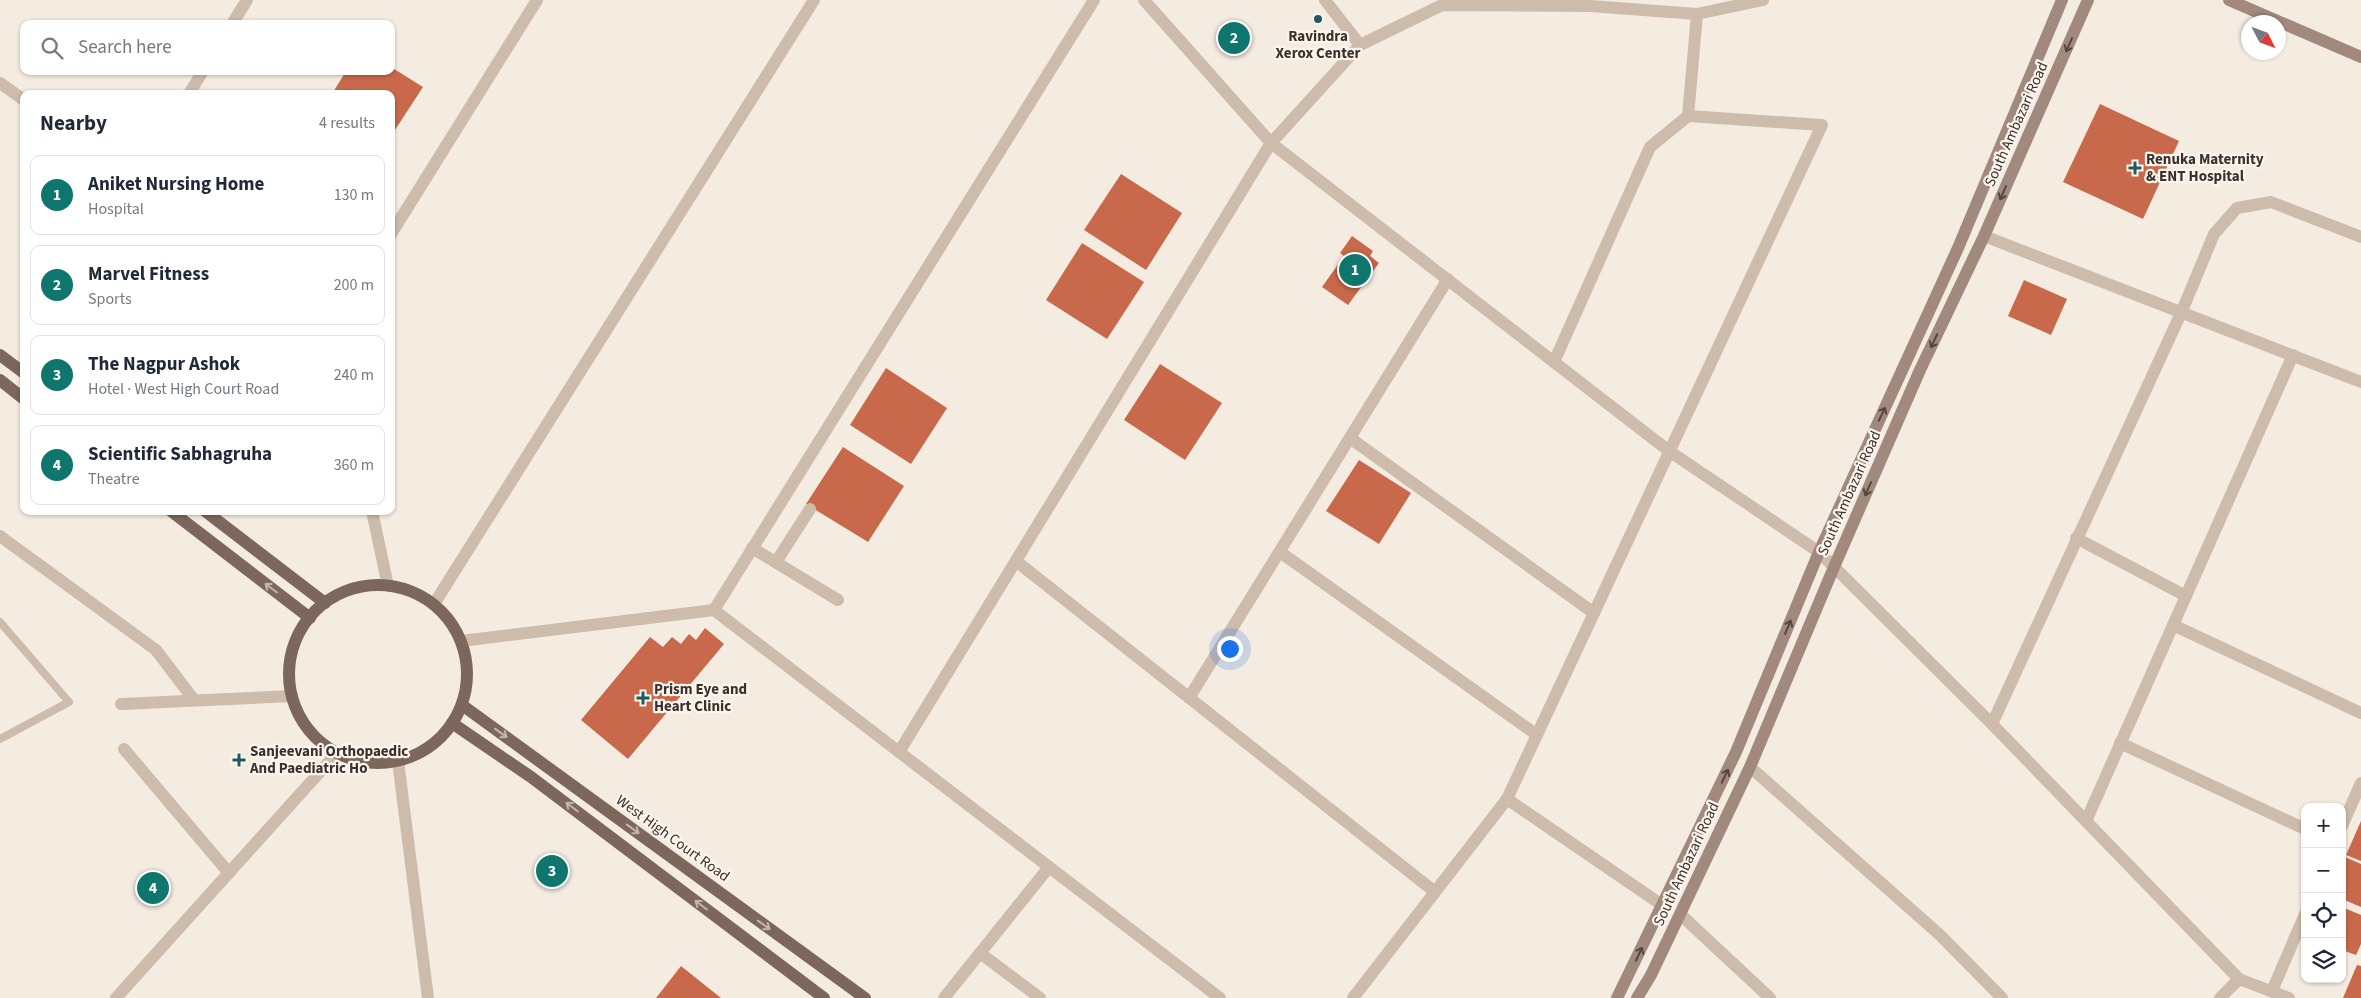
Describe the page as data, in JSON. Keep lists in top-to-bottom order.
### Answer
{
  "streets": {
    "main road": ["South Ambazari Road", "West High Court Road"]
  },
  "places": {
    "other": ["Ravindra Xerox Center"],
    "health": ["Renuka Maternity & ENT Hospital", "Prism Eye and Heart Clinic", "Sanjeevani Orthopaedic And Paediatric Ho"]
  },
  "north": "bottom right",
  "page": {
    "pins": [
      "2",
      "1",
      "3",
      "4"
    ],
    "search": "Search here",
    "heading": ["Nearby", "4 results"],
    "list": [
      {
        "mark": "1",
        "name": "Aniket Nursing Home",
        "note": "Hospital",
        "value": "130 m"
      },
      {
        "mark": "2",
        "name": "Marvel Fitness",
        "note": "Sports",
        "value": "200 m"
      },
      {
        "mark": "3",
        "name": "The Nagpur Ashok",
        "note": "Hotel · West High Court Road",
        "value": "240 m"
      },
      {
        "mark": "4",
        "name": "Scientific Sabhagruha",
        "note": "Theatre",
        "value": "360 m"
      }
    ],
    "map_buttons": ["+", "−"]
  }
}
